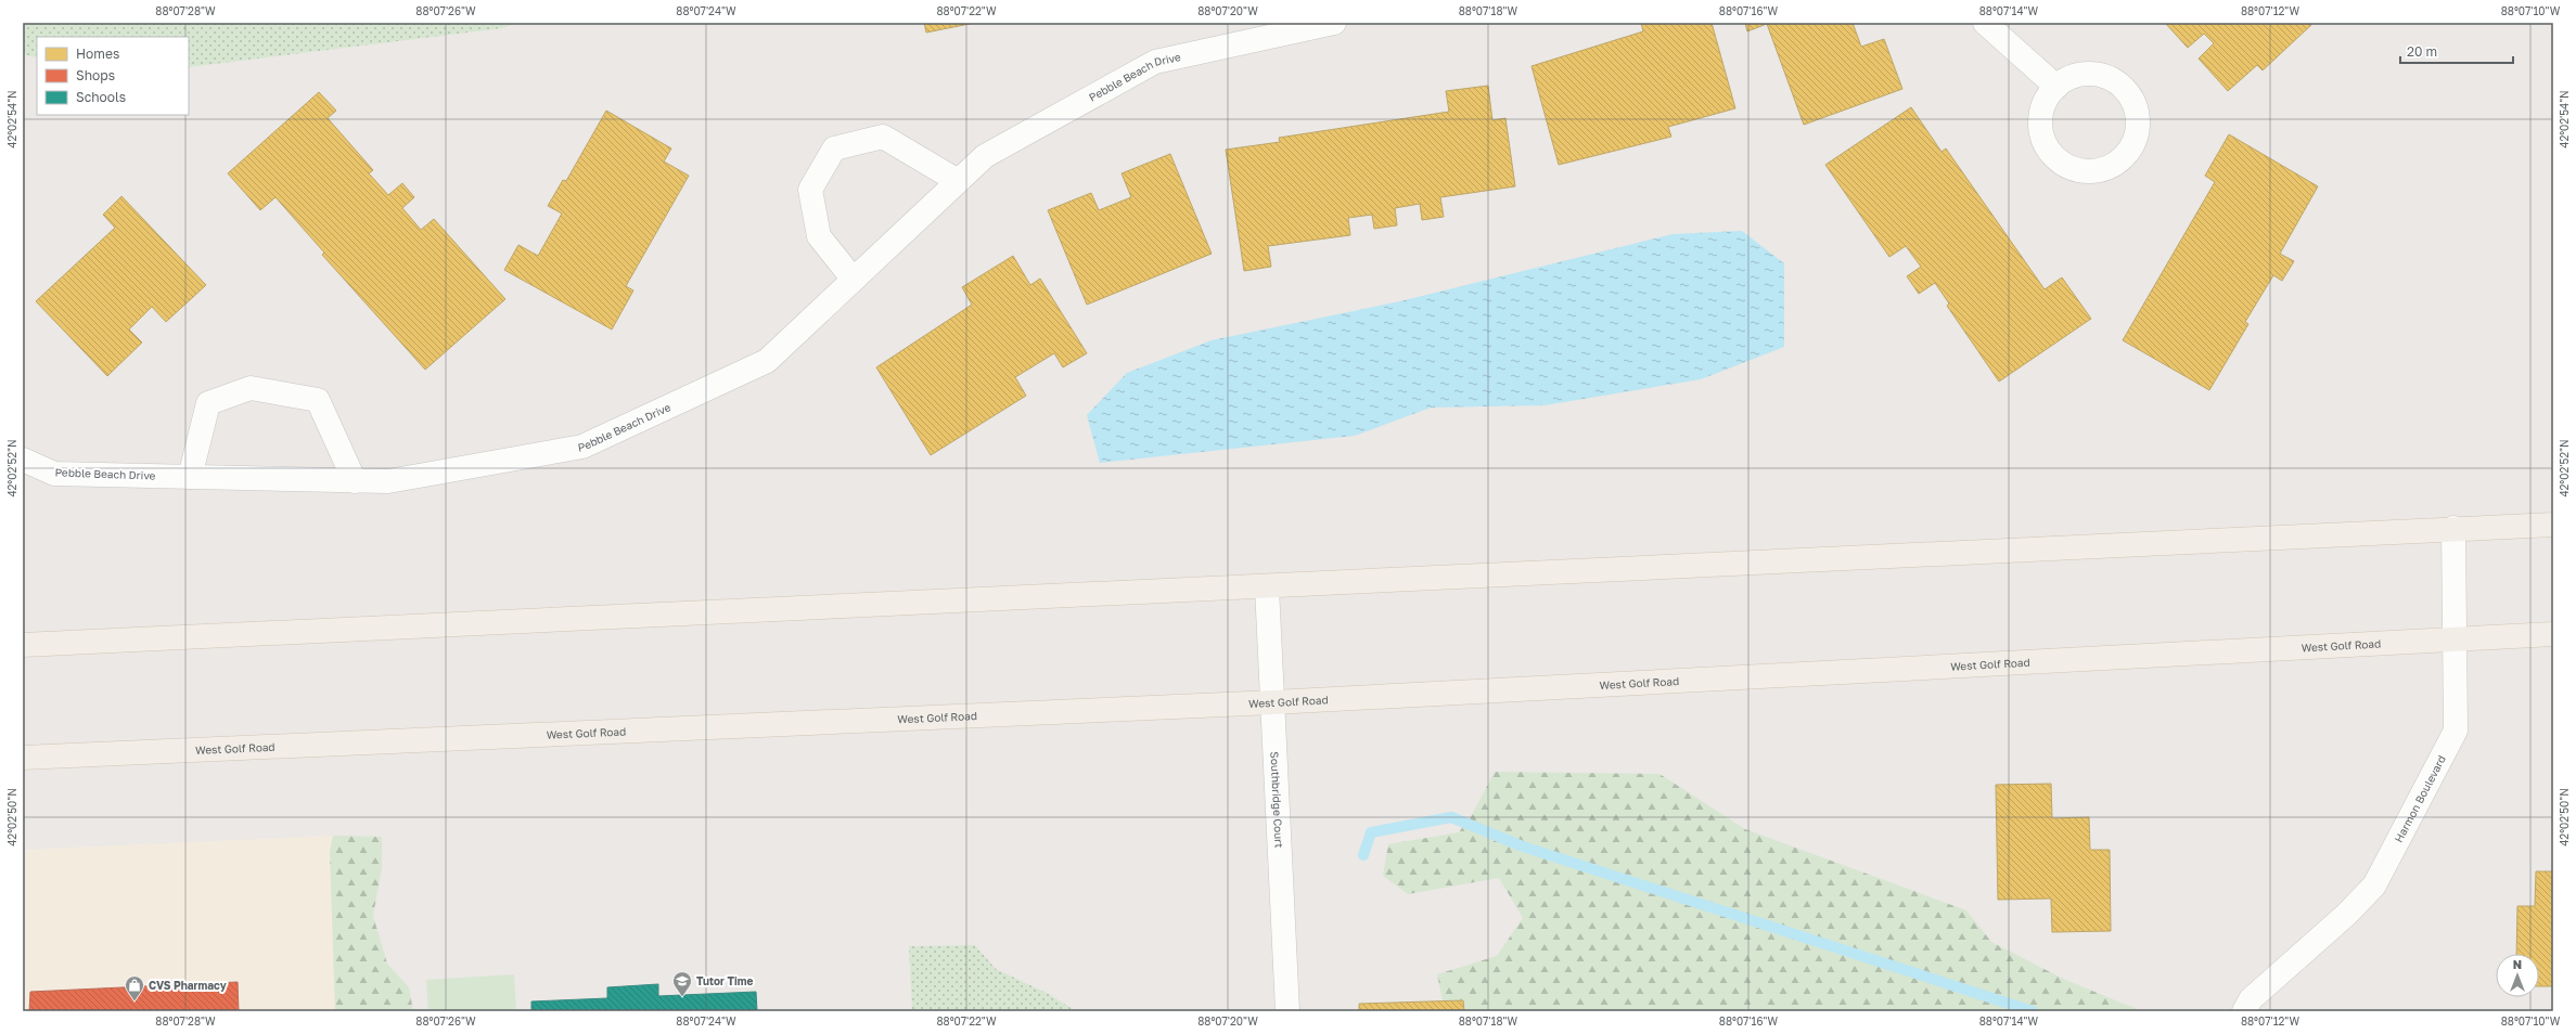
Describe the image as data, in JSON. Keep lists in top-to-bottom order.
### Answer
{
  "streets": {
    "main road": ["West Golf Road"],
    "street": ["Pebble Beach Drive", "Southbridge Court", "Harmon Boulevard"]
  },
  "crossings": [
    ["West Golf Road", "Southbridge Court"],
    ["West Golf Road", "Harmon Boulevard"]
  ],
  "places": {
    "school or university": ["Tutor Time"],
    "shop": ["CVS Pharmacy"]
  },
  "legend": ["Homes", "Shops", "Schools"],
  "scale_bar": "20 m",
  "north": "top",
  "coordinates": [
    "88°07'28\"W",
    "88°07'26\"W",
    "88°07'24\"W",
    "88°07'22\"W",
    "88°07'20\"W",
    "88°07'18\"W",
    "88°07'16\"W",
    "88°07'14\"W",
    "88°07'12\"W",
    "88°07'10\"W",
    "42°02'54\"N",
    "42°02'52\"N",
    "42°02'50\"N"
  ]
}
